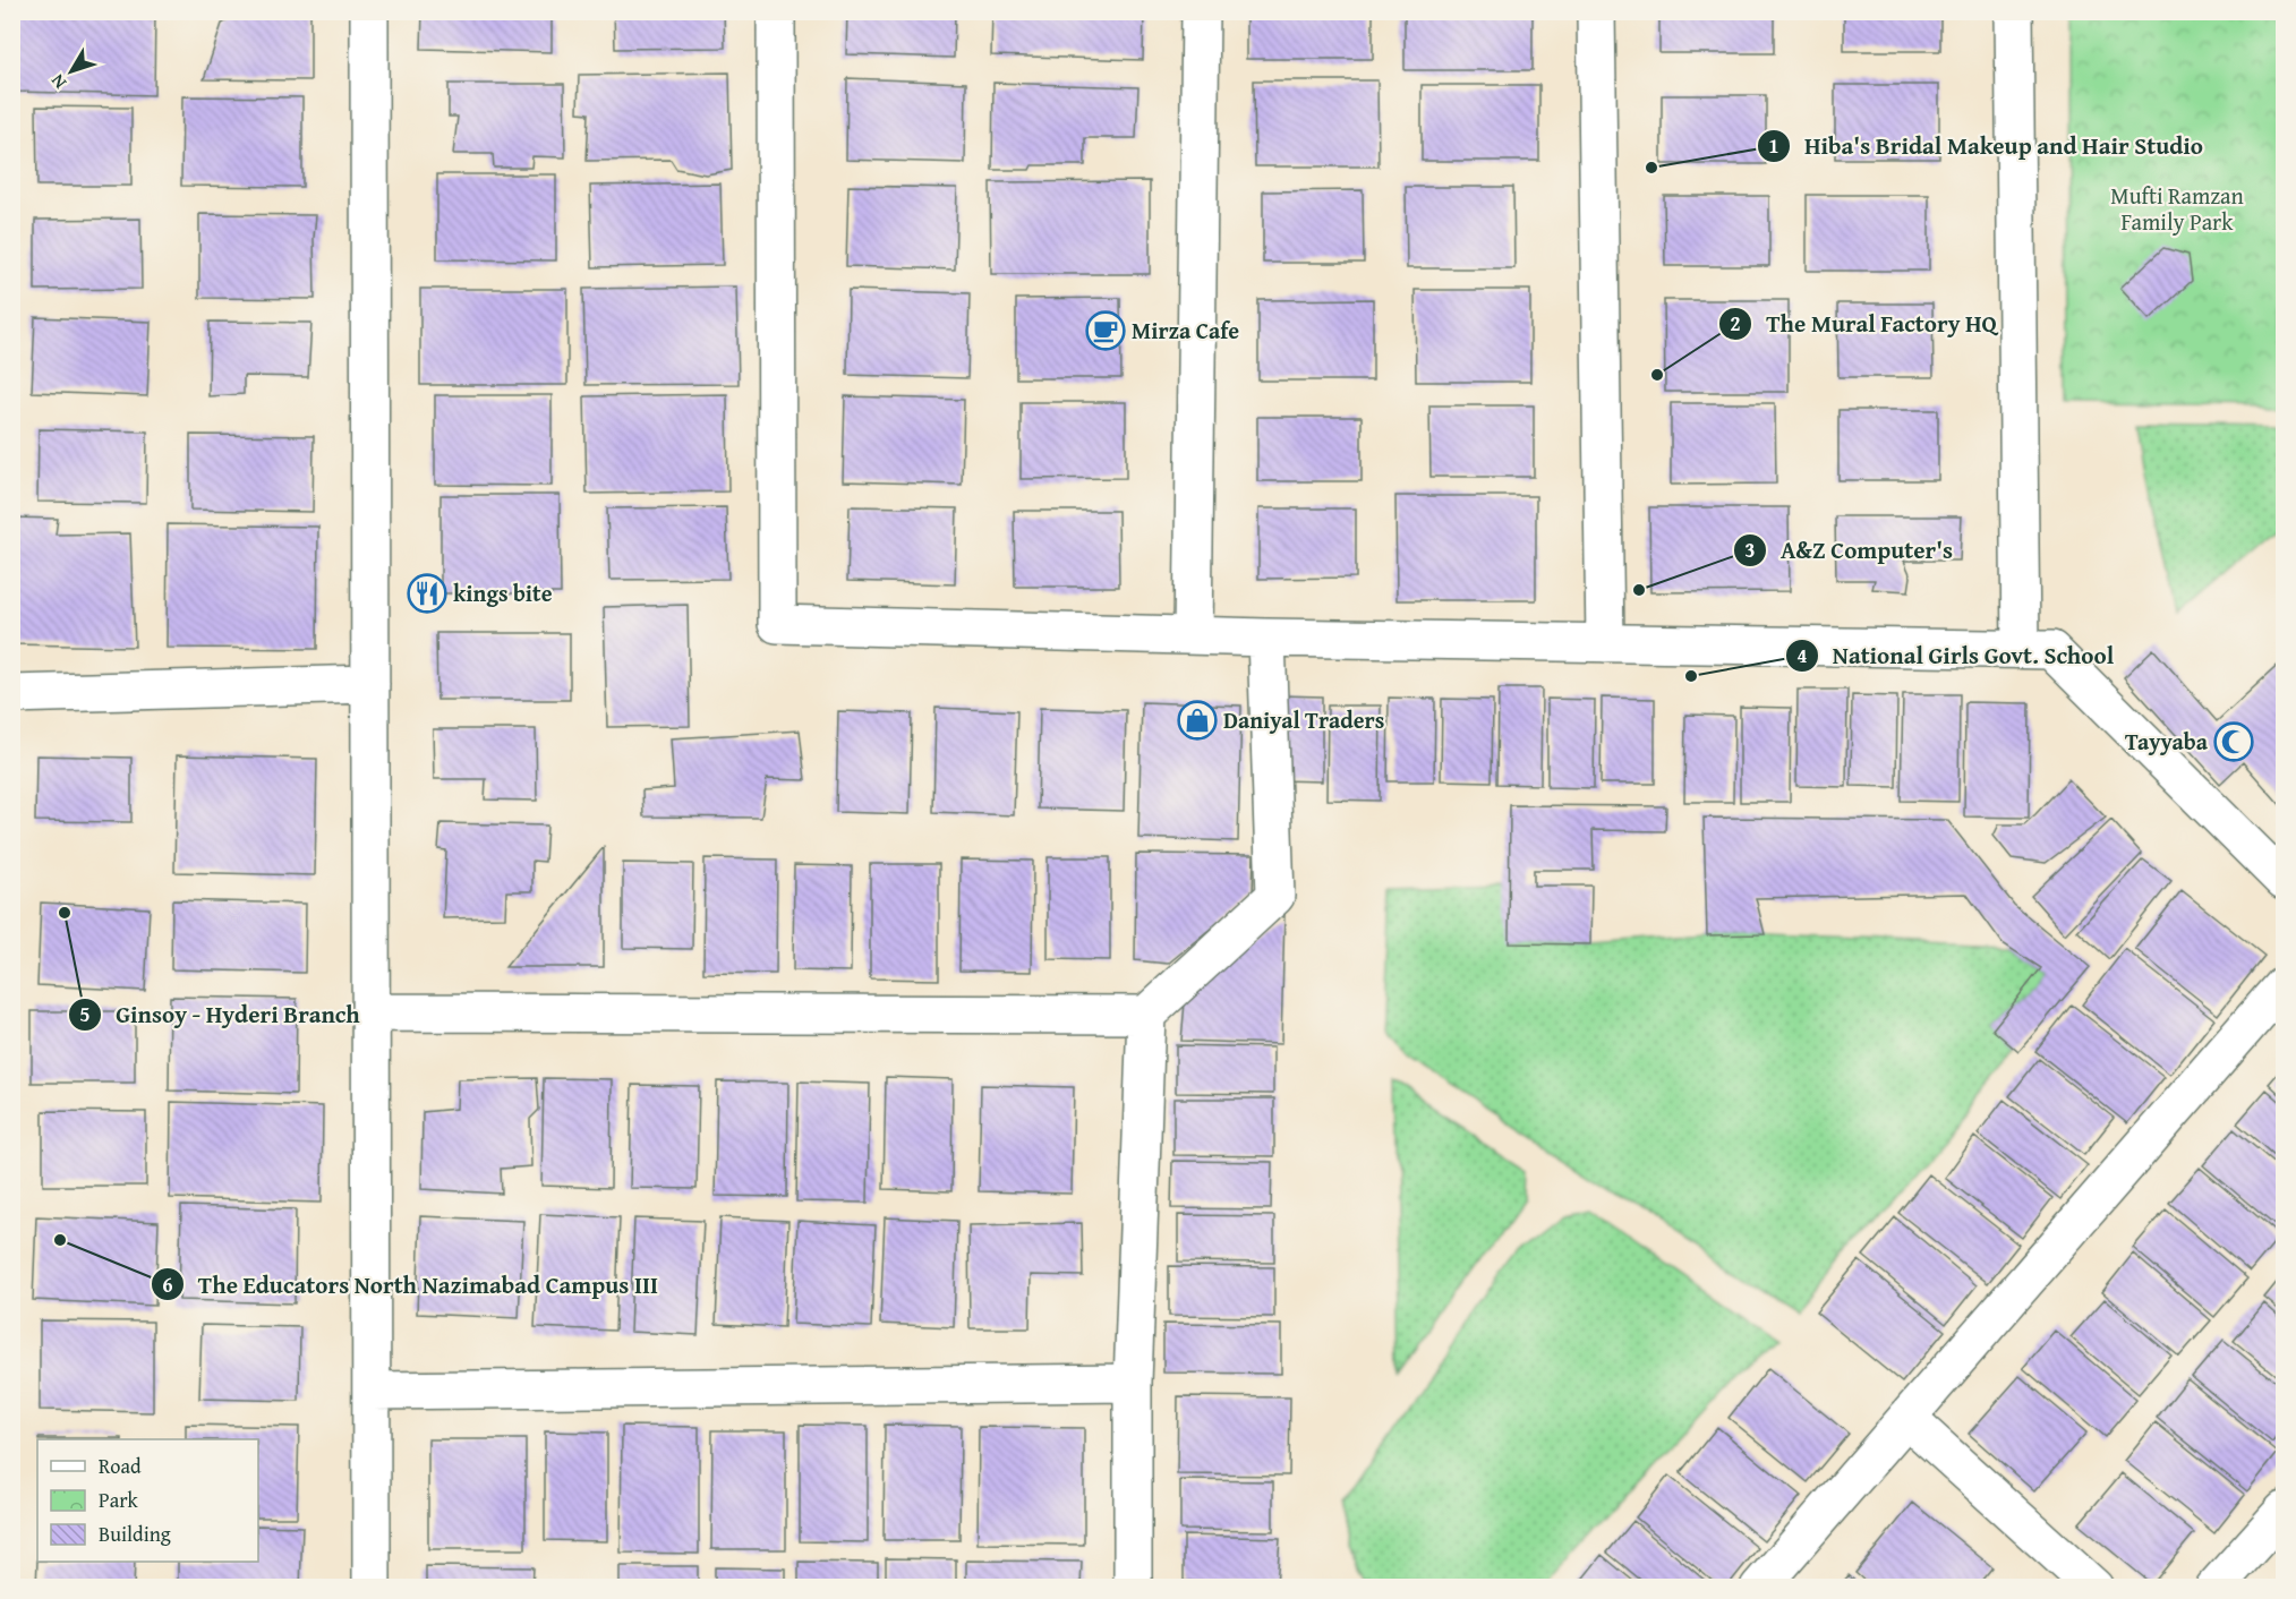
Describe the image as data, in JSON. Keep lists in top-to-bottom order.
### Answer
{
  "parks": ["Mufti Ramzan Family Park"],
  "places": {
    "other": [
      "Hiba's Bridal Makeup and Hair Studio",
      "The Mural Factory HQ",
      "A&Z Computer's",
      "National Girls Govt. School",
      "Ginsoy - Hyderi Branch",
      "The Educators North Nazimabad Campus III"
    ],
    "cafe": ["Mirza Cafe"],
    "restaurant": ["kings bite"],
    "shop": ["Daniyal Traders"],
    "mosque": ["Tayyaba"]
  },
  "legend": ["Road", "Park", "Building"],
  "north": "bottom left"
}
